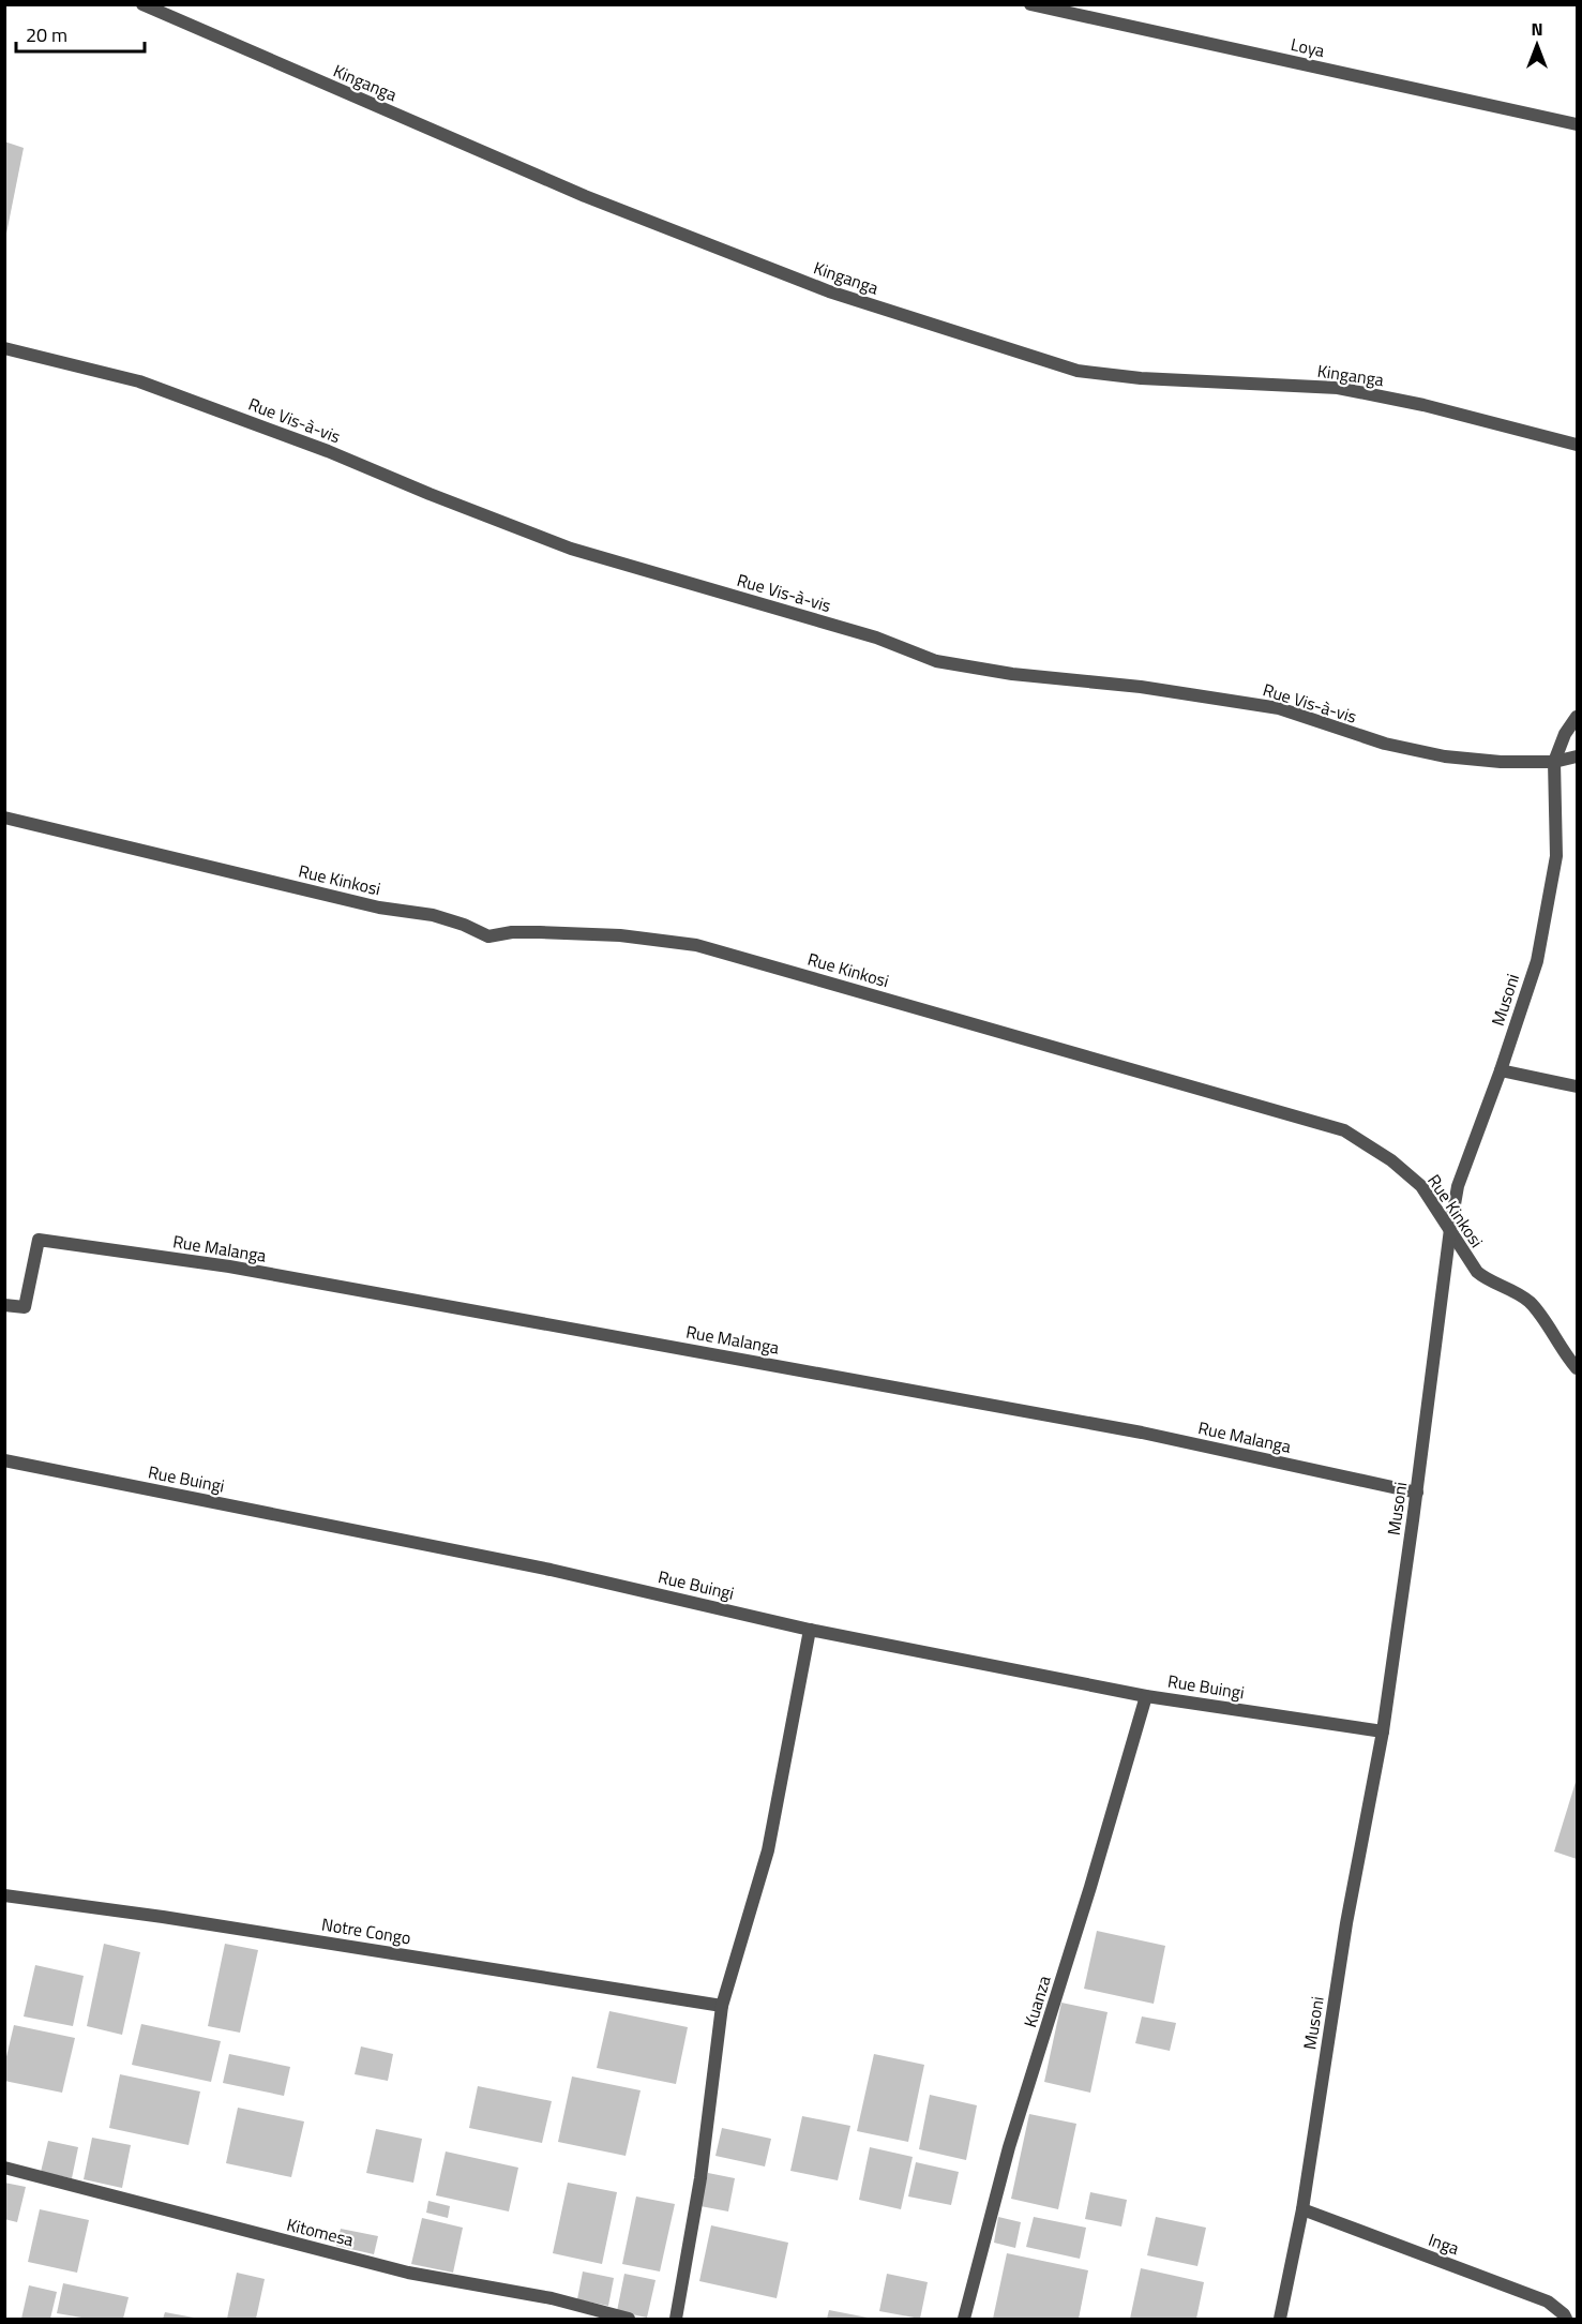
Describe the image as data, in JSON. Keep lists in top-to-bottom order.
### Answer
{
  "streets": {
    "street": [
      "Loya",
      "Kinganga",
      "Rue Vis-à-vis",
      "Rue Kinkosi",
      "Musoni",
      "Rue Malanga",
      "Rue Buingi",
      "Notre Congo",
      "Kuanza",
      "Kitomesa",
      "Inga"
    ]
  },
  "crossings": [
    ["Rue Vis-à-vis", "Musoni"],
    ["Rue Kinkosi", "Musoni"],
    ["Musoni", "Rue Malanga"],
    ["Musoni", "Rue Buingi"],
    ["Musoni", "Inga"],
    ["Rue Buingi", "Kuanza"]
  ],
  "scale_bar": "20 m",
  "north": "top"
}
